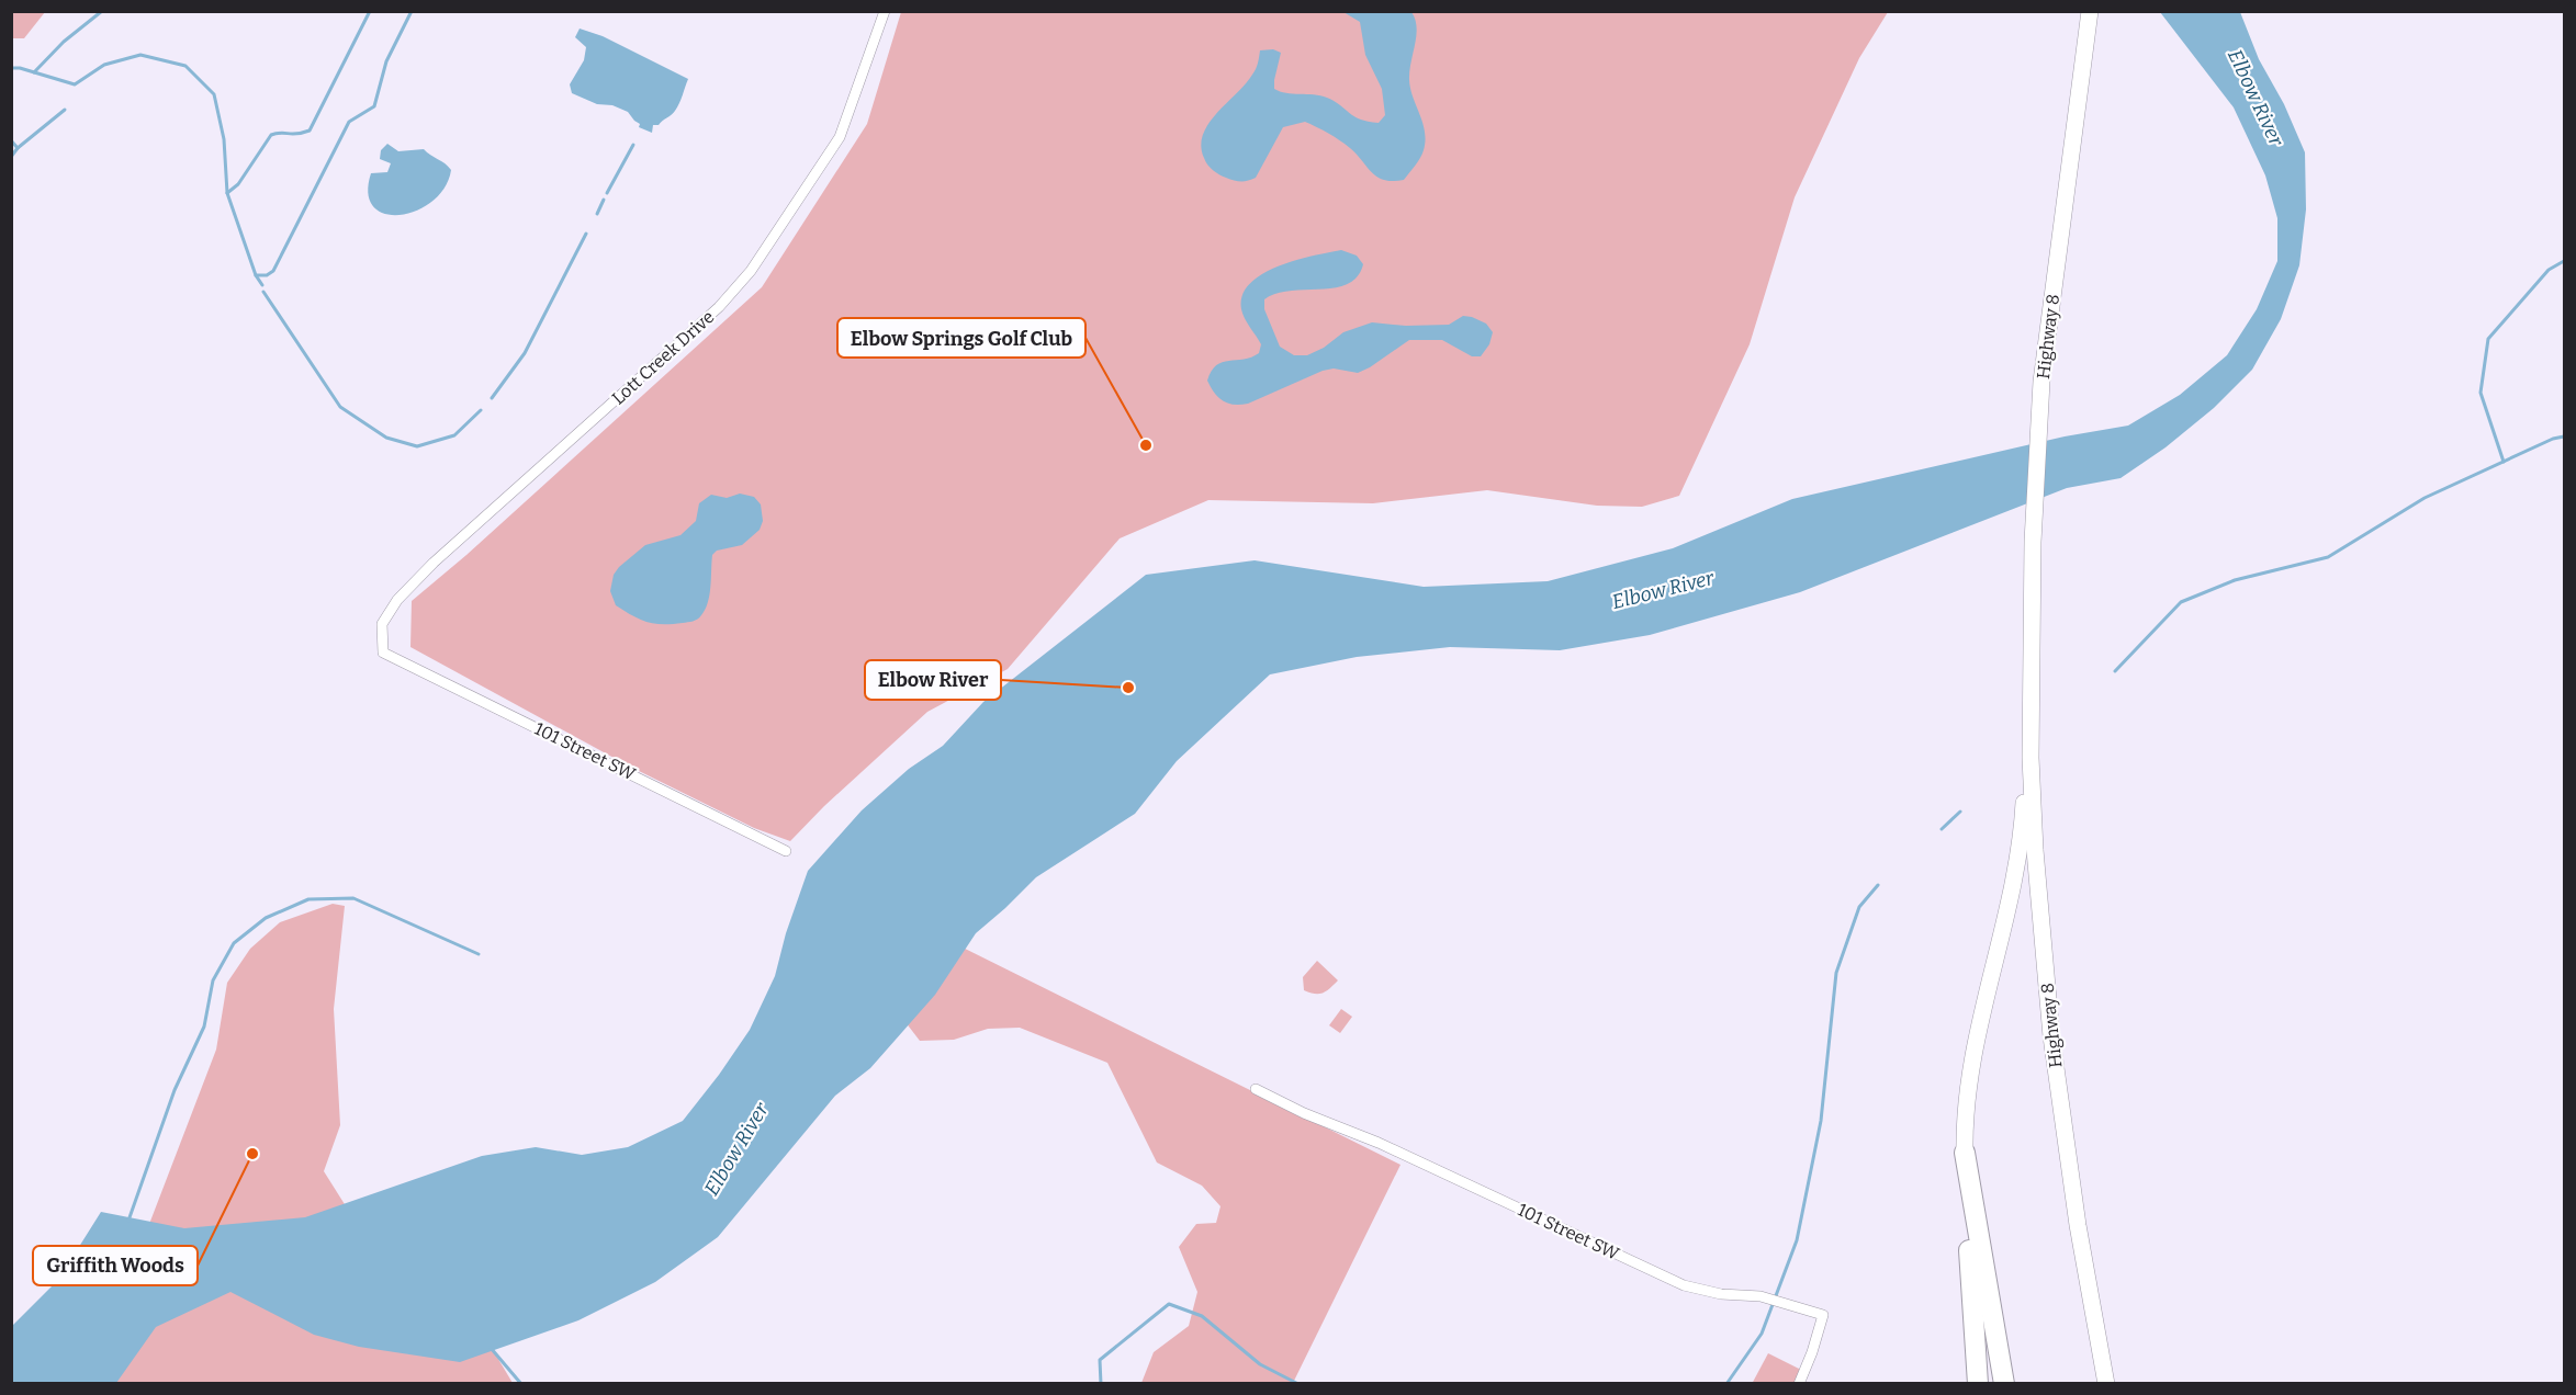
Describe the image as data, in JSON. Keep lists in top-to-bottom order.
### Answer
{
  "streets": {
    "main road": ["Highway 8"],
    "street": ["Lott Creek Drive", "101 Street SW"]
  },
  "crossings": [
    ["Lott Creek Drive", "101 Street SW"]
  ],
  "water": ["Elbow River"],
  "places": ["Elbow Springs Golf Club", "Elbow River", "Griffith Woods"]
}
